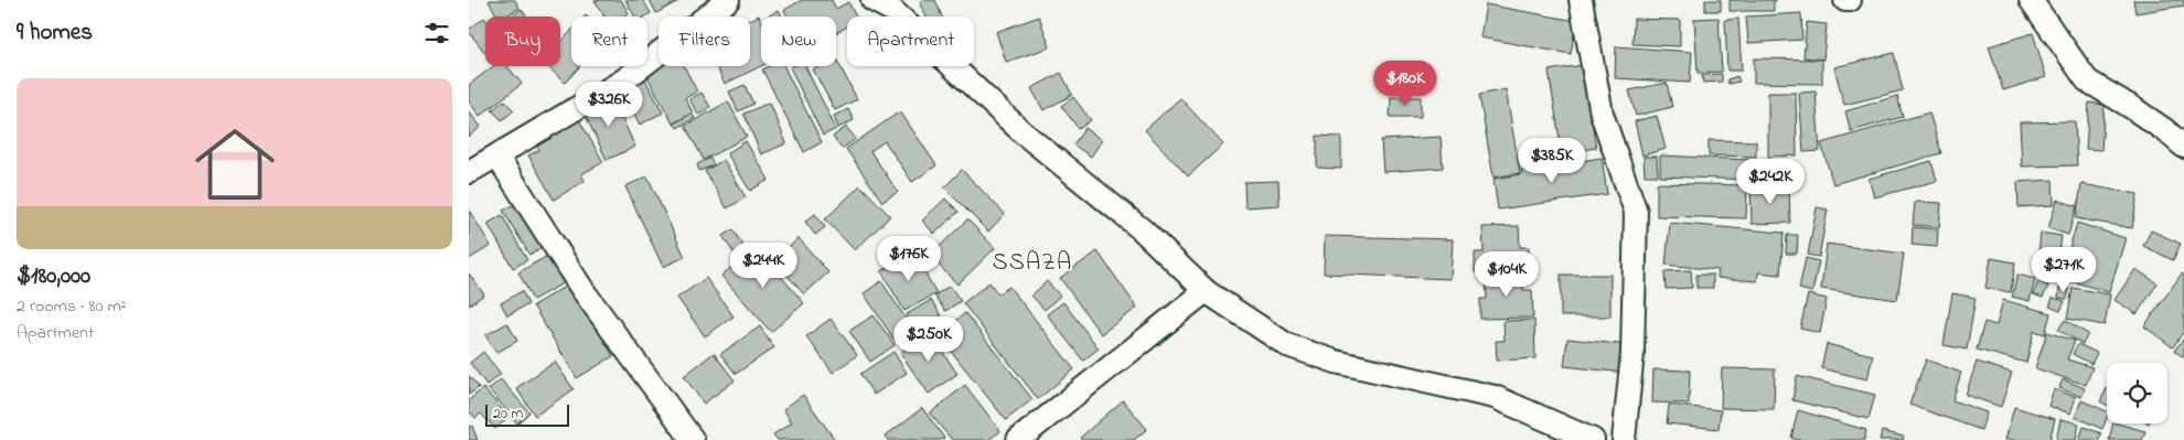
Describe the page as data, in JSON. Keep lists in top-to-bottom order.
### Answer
{
  "districts": ["SSAZA"],
  "scale_bar": "20 m",
  "page": {
    "heading": "9 homes",
    "chip": [
      "Buy",
      "Rent",
      "Filters",
      "New",
      "Apartment"
    ],
    "price": [
      "$180K",
      "$326K",
      "$385K",
      "$242K",
      "$176K",
      "$244K",
      "$271K",
      "$104K",
      "$250K"
    ],
    "list": [
      {
        "name": "$180,000",
        "note": "2 rooms · 80 m² · Apartment"
      }
    ],
    "scale": "20 m"
  }
}
